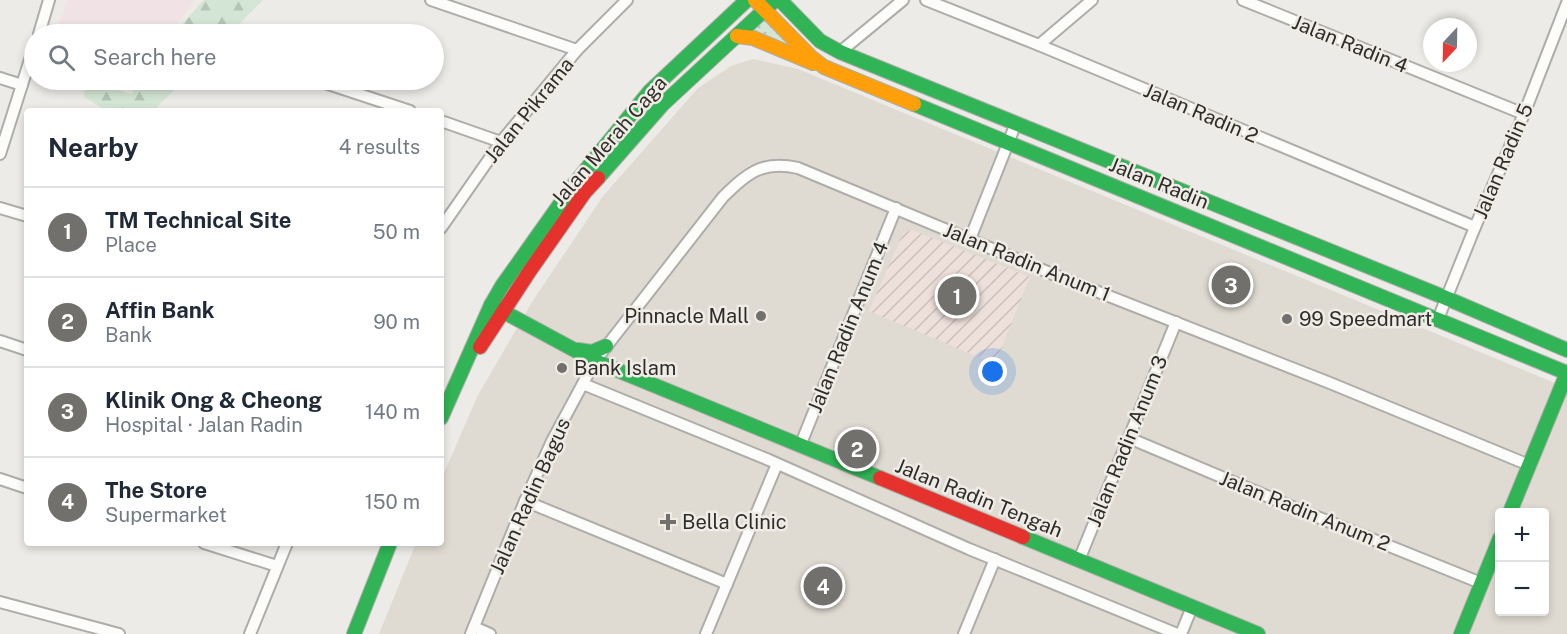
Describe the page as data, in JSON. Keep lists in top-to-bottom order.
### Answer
{
  "streets": {
    "street": [
      "Jalan Radin 4",
      "Jalan Pikrama",
      "Jalan Radin 2",
      "Jalan Merah Caga",
      "Jalan Radin 5",
      "Jalan Radin",
      "Jalan Radin Anum 1",
      "Jalan Radin Anum 4",
      "Jalan Radin Anum 3",
      "Jalan Radin Bagus",
      "Jalan Radin Tengah",
      "Jalan Radin Anum 2"
    ]
  },
  "crossings": [
    ["Jalan Radin 4", "Jalan Radin 5"],
    ["Jalan Radin 2", "Jalan Radin 5"],
    ["Jalan Merah Caga", "Jalan Radin"],
    ["Jalan Merah Caga", "Jalan Radin Tengah"],
    ["Jalan Radin 5", "Jalan Radin"],
    ["Jalan Radin Anum 1", "Jalan Radin Anum 4"],
    ["Jalan Radin Anum 1", "Jalan Radin Anum 3"],
    ["Jalan Radin Anum 1", "Jalan Radin Bagus"],
    ["Jalan Radin Anum 1", "Jalan Radin Tengah"],
    ["Jalan Radin Anum 4", "Jalan Radin Tengah"],
    ["Jalan Radin Anum 3", "Jalan Radin Tengah"],
    ["Jalan Radin Anum 3", "Jalan Radin Anum 2"],
    ["Jalan Radin Bagus", "Jalan Radin Tengah"]
  ],
  "places": {
    "other": ["Pinnacle Mall", "99 Speedmart", "Bank Islam"],
    "health": ["Bella Clinic"]
  },
  "north": "bottom",
  "page": {
    "search": "Search here",
    "heading": ["Nearby", "4 results"],
    "list": [
      {
        "mark": "1",
        "name": "TM Technical Site",
        "note": "Place",
        "value": "50 m"
      },
      {
        "mark": "2",
        "name": "Affin Bank",
        "note": "Bank",
        "value": "90 m"
      },
      {
        "mark": "3",
        "name": "Klinik Ong & Cheong",
        "note": "Hospital · Jalan Radin",
        "value": "140 m"
      },
      {
        "mark": "4",
        "name": "The Store",
        "note": "Supermarket",
        "value": "150 m"
      }
    ],
    "pins": [
      "3",
      "1",
      "2",
      "4"
    ],
    "map_buttons": ["+", "−"]
  }
}
